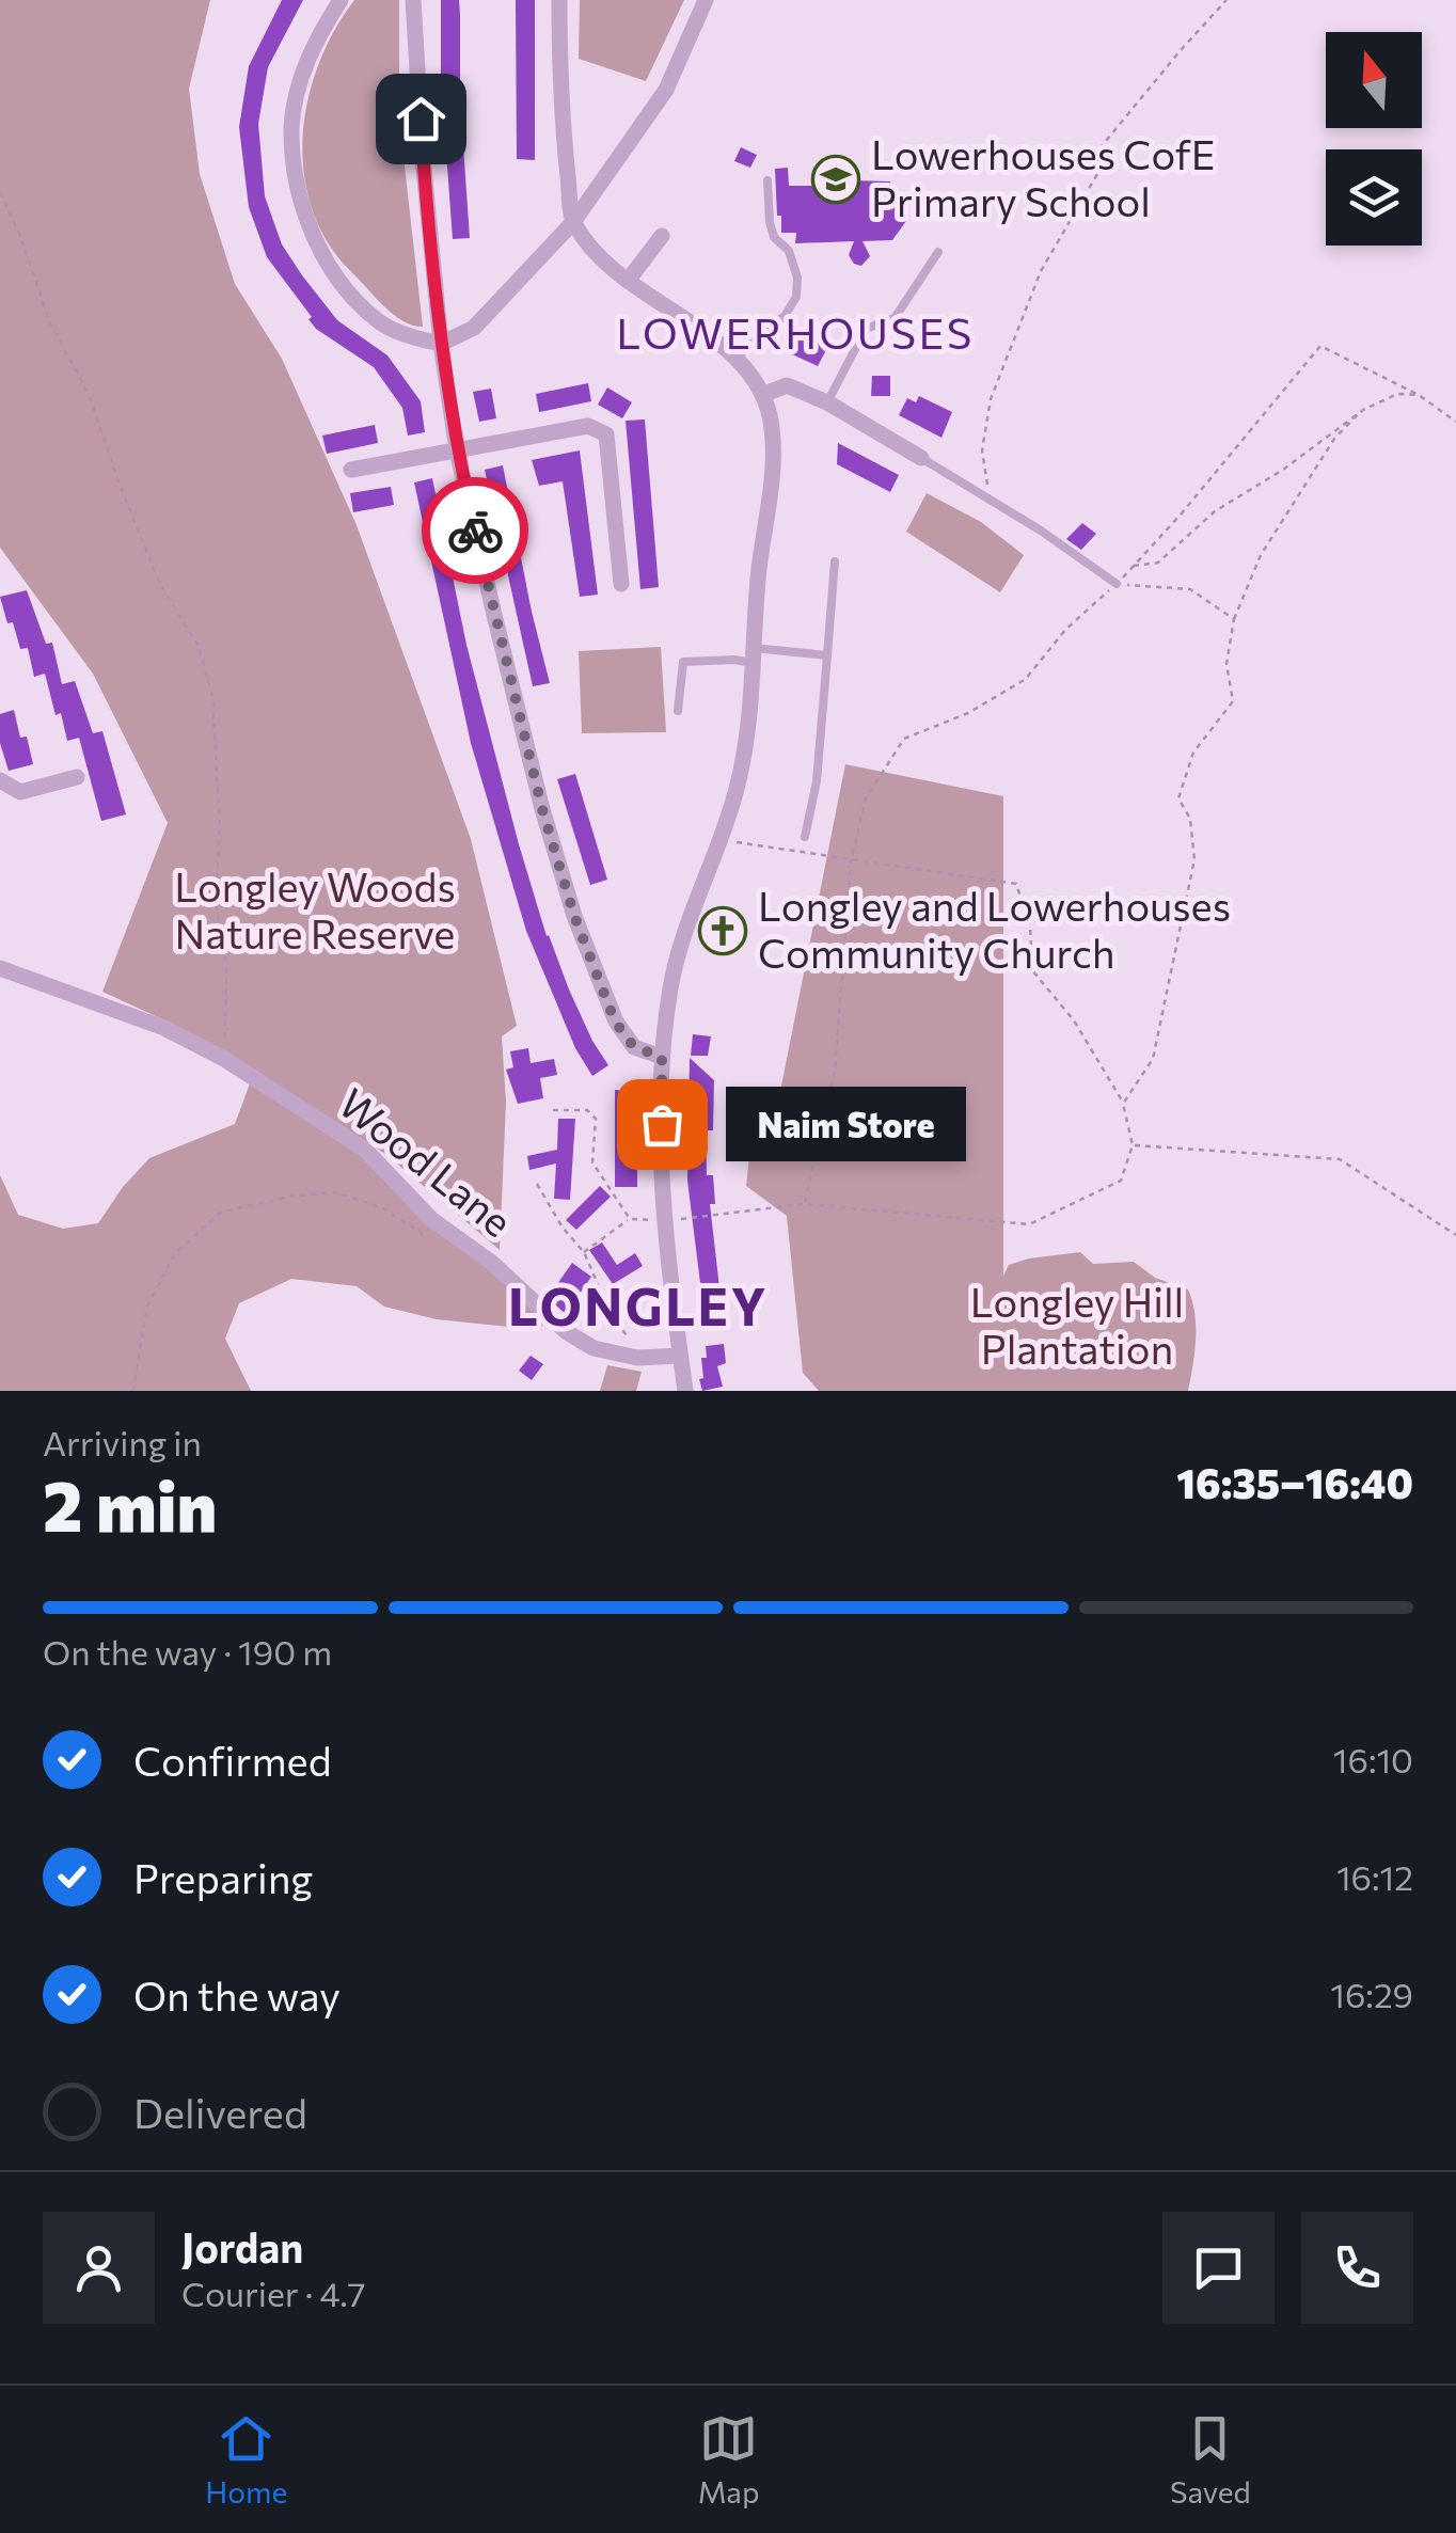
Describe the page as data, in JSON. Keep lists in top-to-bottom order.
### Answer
{
  "streets": {
    "street": ["Wood Lane"]
  },
  "districts": ["LOWERHOUSES", "LONGLEY"],
  "parks": ["Longley Woods Nature Reserve", "Longley Hill Plantation"],
  "places": {
    "school or university": ["Lowerhouses CofE Primary School"],
    "church": ["Longley and Lowerhouses Community Church"],
    "other": ["Naim Store"]
  },
  "north": "top",
  "page": {
    "bubble": "Naim Store",
    "heading": ["2 min", "Arriving in", "16:35–16:40"],
    "panel": ["Jordan", "Courier · 4.7"],
    "bar": "On the way · 190 m",
    "list": [
      ["Confirmed", "16:10"],
      ["Preparing", "16:12"],
      ["On the way", "16:29"],
      "Delivered"
    ],
    "tabs": ["Home", "Map", "Saved"]
  }
}
